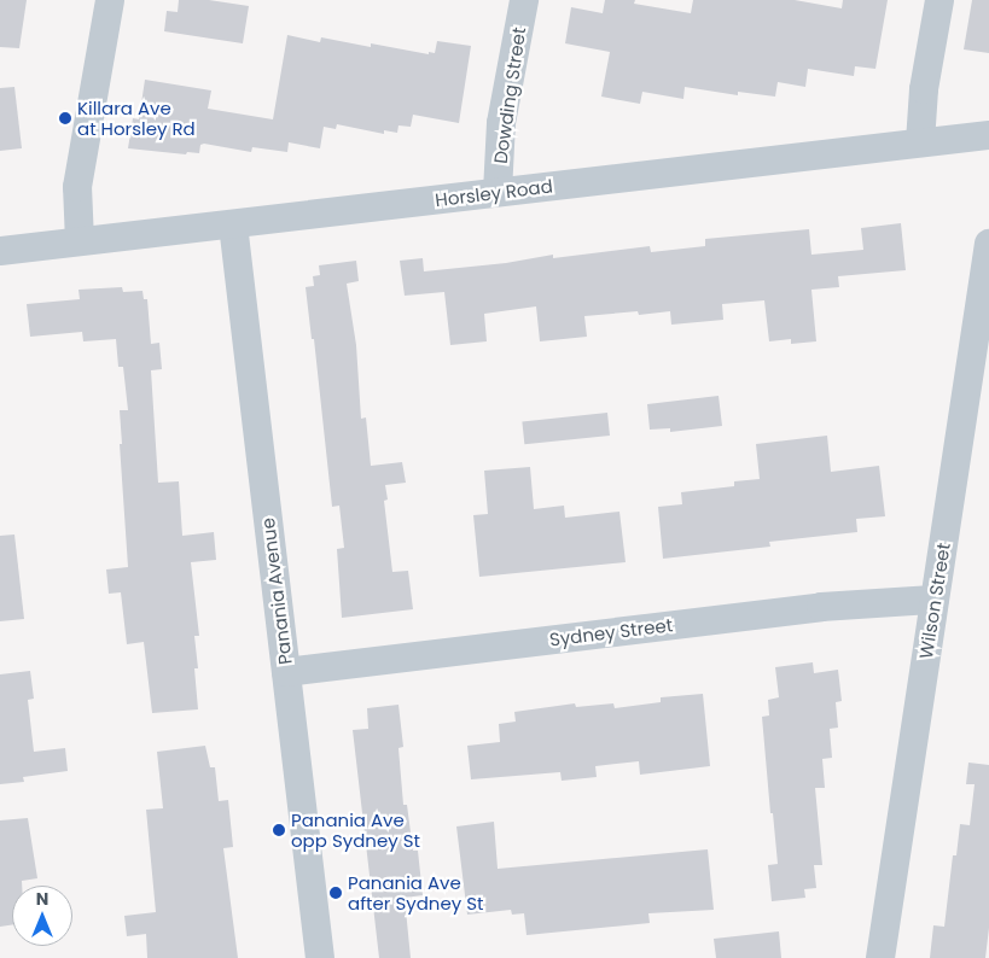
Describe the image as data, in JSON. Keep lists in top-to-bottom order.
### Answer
{
  "streets": {
    "street": [
      "Dowding Street",
      "Horsley Road",
      "Panania Avenue",
      "Wilson Street",
      "Sydney Street"
    ]
  },
  "crossings": [
    ["Dowding Street", "Horsley Road"],
    ["Horsley Road", "Panania Avenue"],
    ["Panania Avenue", "Sydney Street"],
    ["Wilson Street", "Sydney Street"]
  ],
  "places": ["Killara Ave at Horsley Rd", "Panania Ave opp Sydney St", "Panania Ave after Sydney St"],
  "north": "top"
}
